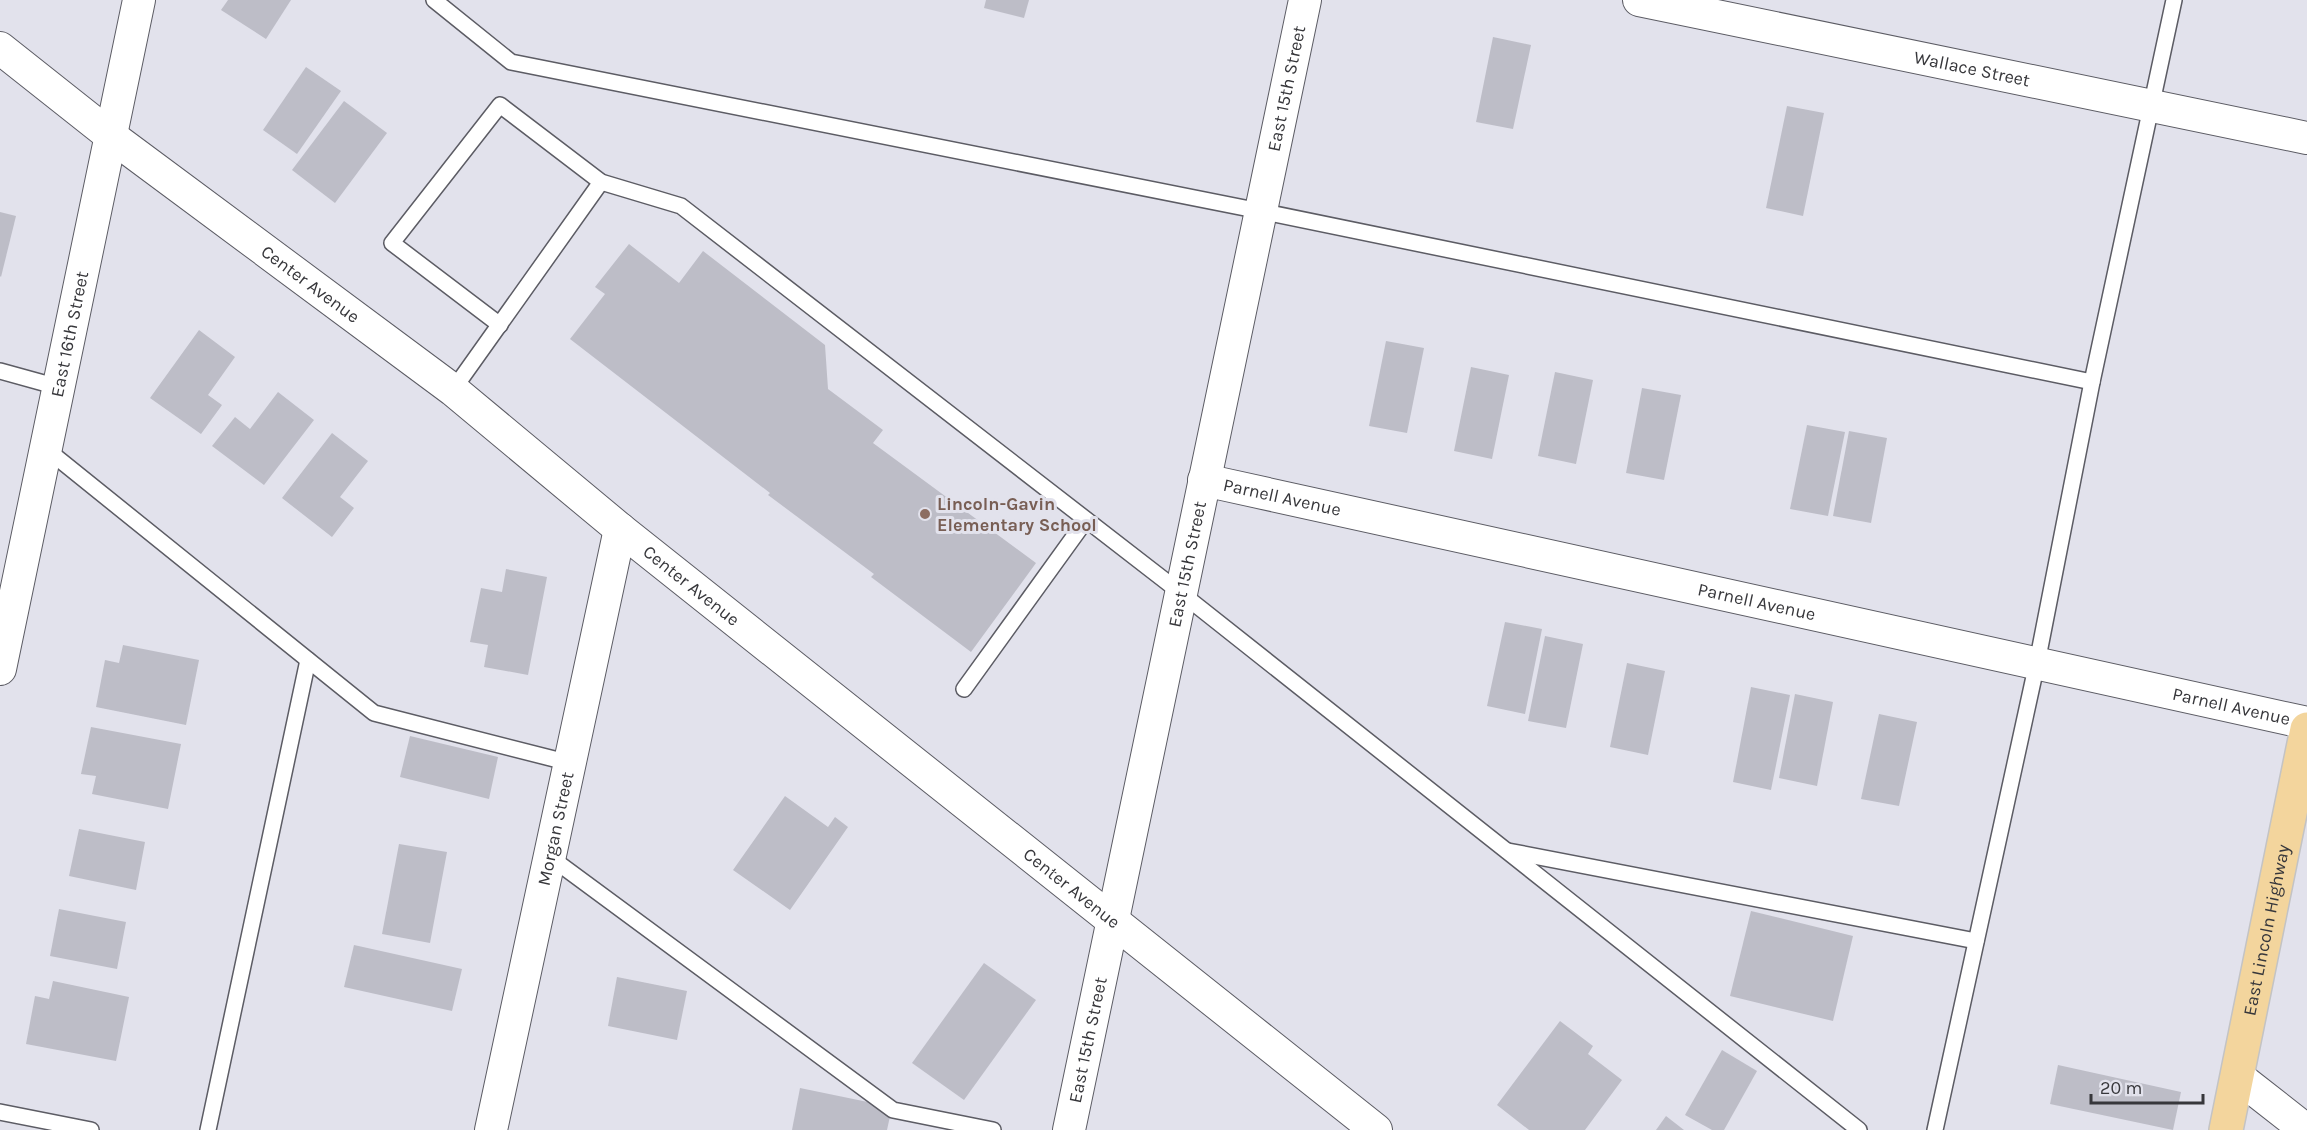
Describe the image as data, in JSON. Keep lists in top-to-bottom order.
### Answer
{
  "streets": {
    "main road": ["East Lincoln Highway"],
    "street": [
      "Wallace Street",
      "East 15th Street",
      "Center Avenue",
      "East 16th Street",
      "Parnell Avenue",
      "Morgan Street"
    ]
  },
  "crossings": [
    ["East 15th Street", "Center Avenue"],
    ["East 15th Street", "Parnell Avenue"],
    ["Center Avenue", "East 16th Street"],
    ["Center Avenue", "Morgan Street"]
  ],
  "places": ["Lincoln-Gavin Elementary School"],
  "scale_bar": "20 m"
}
